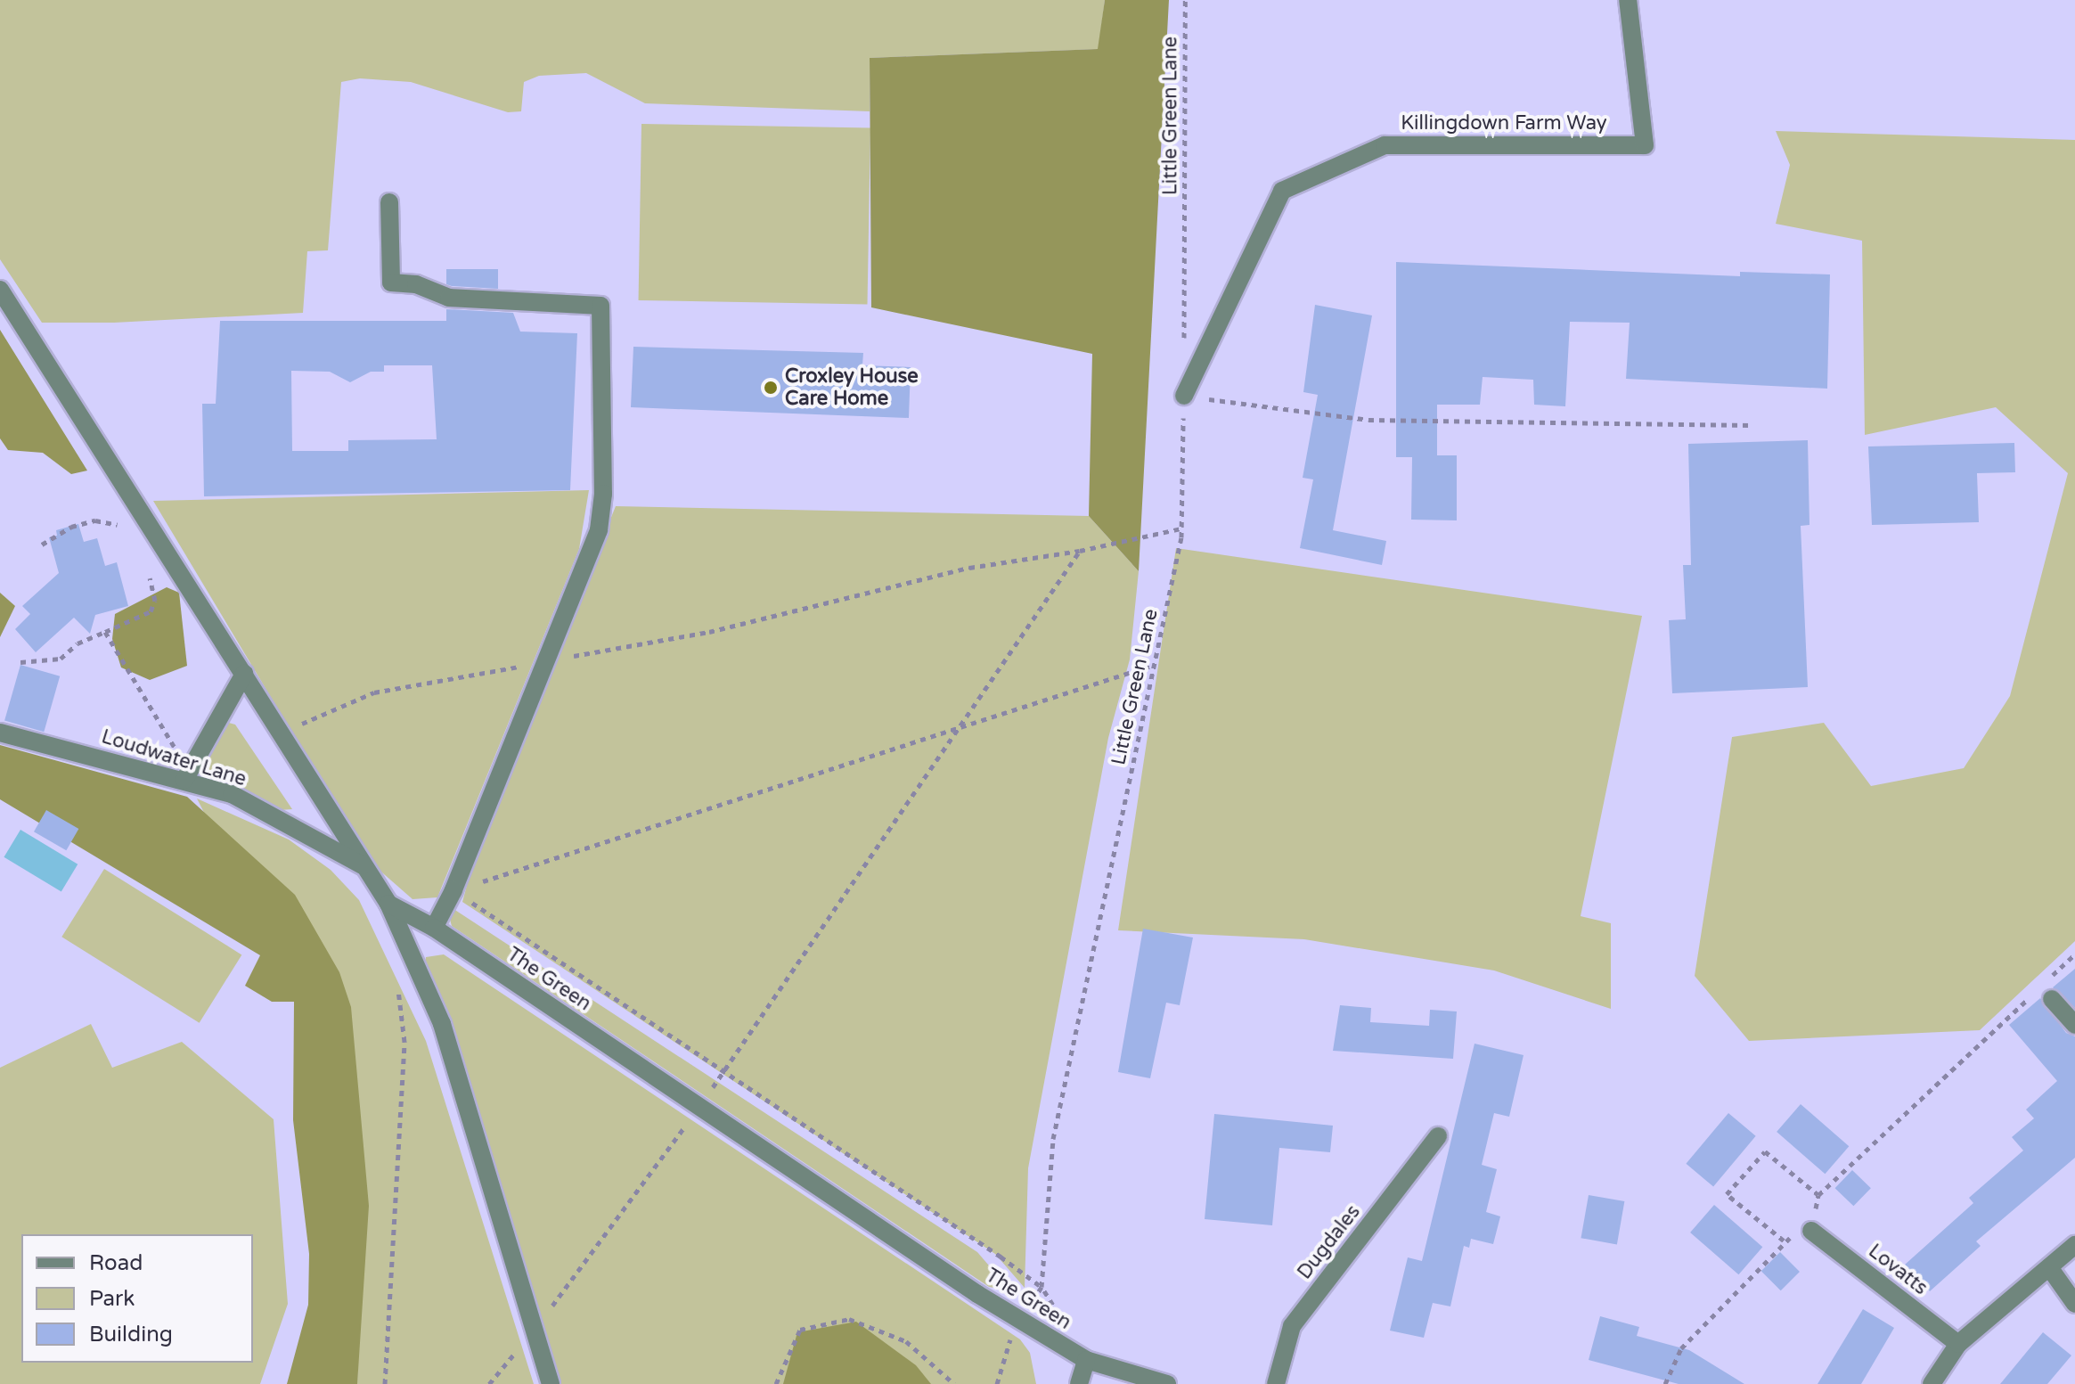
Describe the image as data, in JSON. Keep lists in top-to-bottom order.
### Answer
{
  "streets": {
    "street": [
      "Killingdown Farm Way",
      "Loudwater Lane",
      "The Green",
      "Dugdales",
      "Lovatts"
    ],
    "path": ["Little Green Lane"]
  },
  "crossings": [
    ["Little Green Lane", "Killingdown Farm Way"]
  ],
  "places": ["Croxley House Care Home"],
  "legend": ["Road", "Park", "Building"]
}
